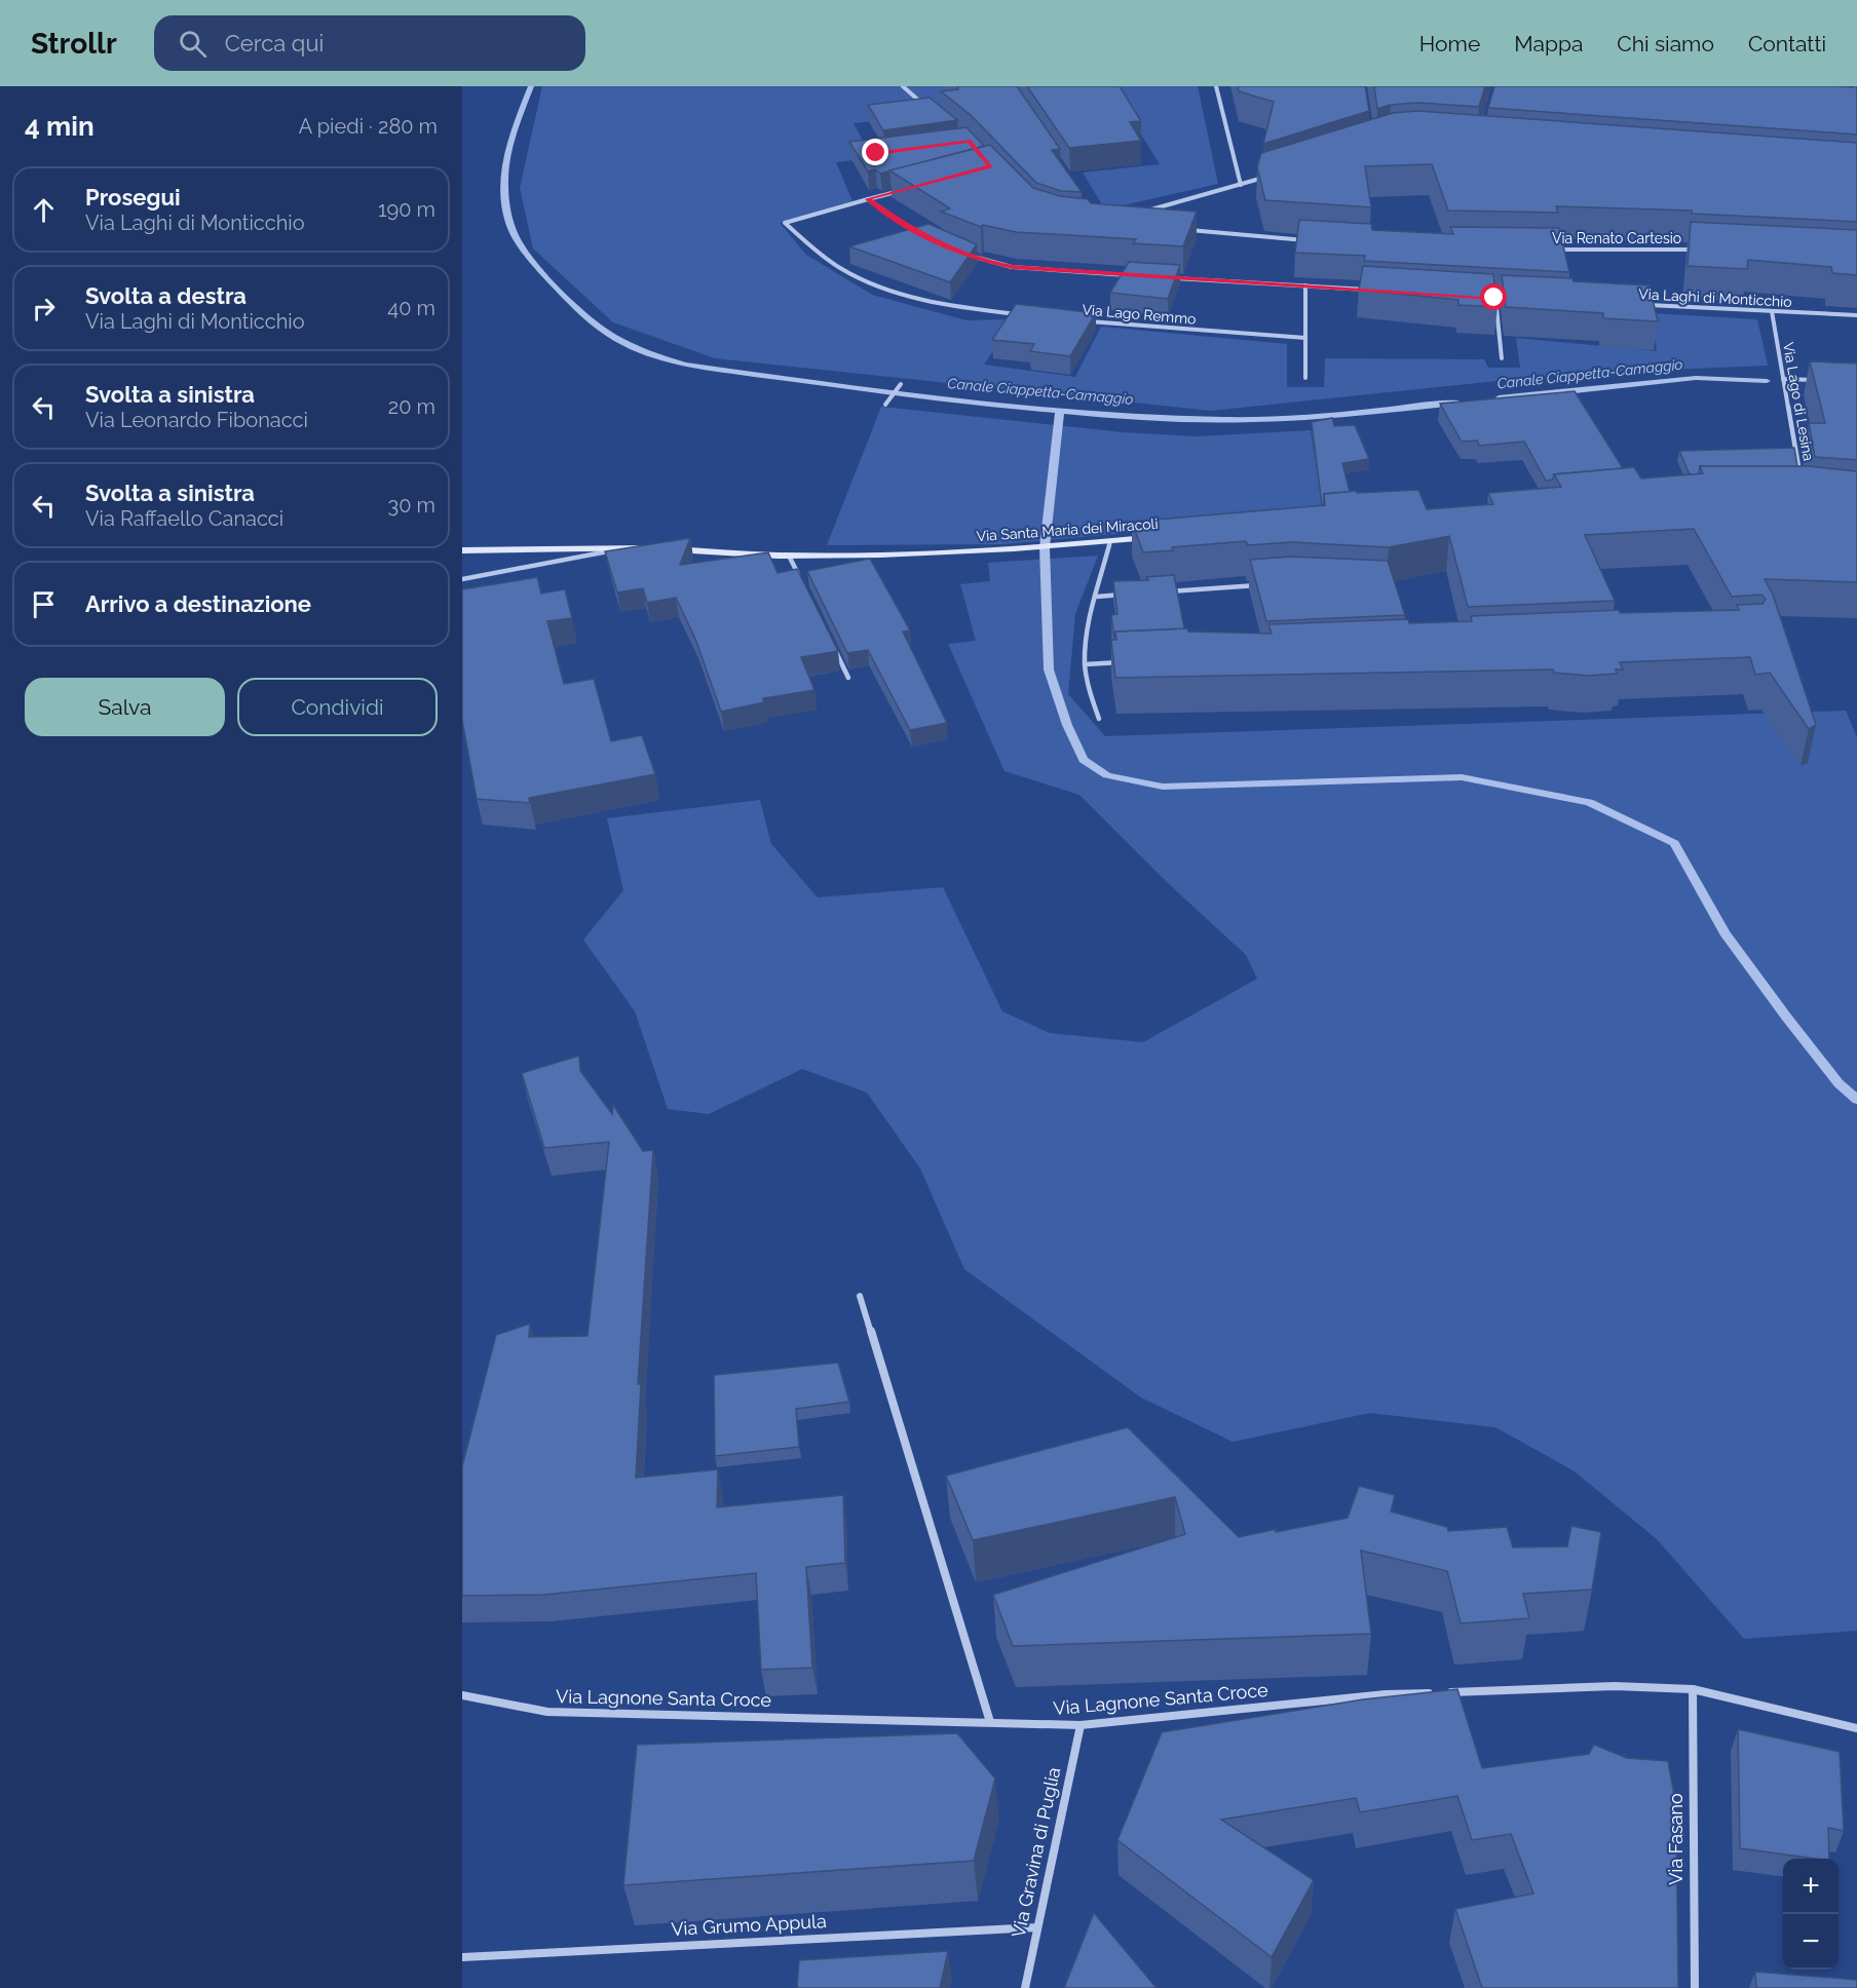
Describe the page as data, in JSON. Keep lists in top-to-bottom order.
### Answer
{
  "streets": {
    "street": [
      "Via Renato Cartesio",
      "Via Laghi di Monticchio",
      "Via Lago Remmo",
      "Via Lago di Lesina",
      "Via Santa Maria dei Miracoli",
      "Via Lagnone Santa Croce",
      "Via Fasano",
      "Via Gravina di Puglia",
      "Via Grumo Appula"
    ]
  },
  "crossings": [
    ["Via Laghi di Monticchio", "Via Lago di Lesina"],
    ["Via Lagnone Santa Croce", "Via Gravina di Puglia"],
    ["Via Gravina di Puglia", "Via Grumo Appula"]
  ],
  "water": ["Canale Ciappetta-Camaggio"],
  "page": {
    "header": "Strollr",
    "search": "Cerca qui",
    "nav": [
      "Home",
      "Mappa",
      "Chi siamo",
      "Contatti"
    ],
    "heading": ["4 min", "A piedi · 280 m"],
    "list": [
      ["Prosegui", "Via Laghi di Monticchio", "190 m"],
      ["Svolta a destra", "Via Laghi di Monticchio", "40 m"],
      ["Svolta a sinistra", "Via Leonardo Fibonacci", "20 m"],
      ["Svolta a sinistra", "Via Raffaello Canacci", "30 m"],
      "Arrivo a destinazione"
    ],
    "buttons": ["Salva", "Condividi"],
    "map_buttons": ["+", "−"]
  }
}
